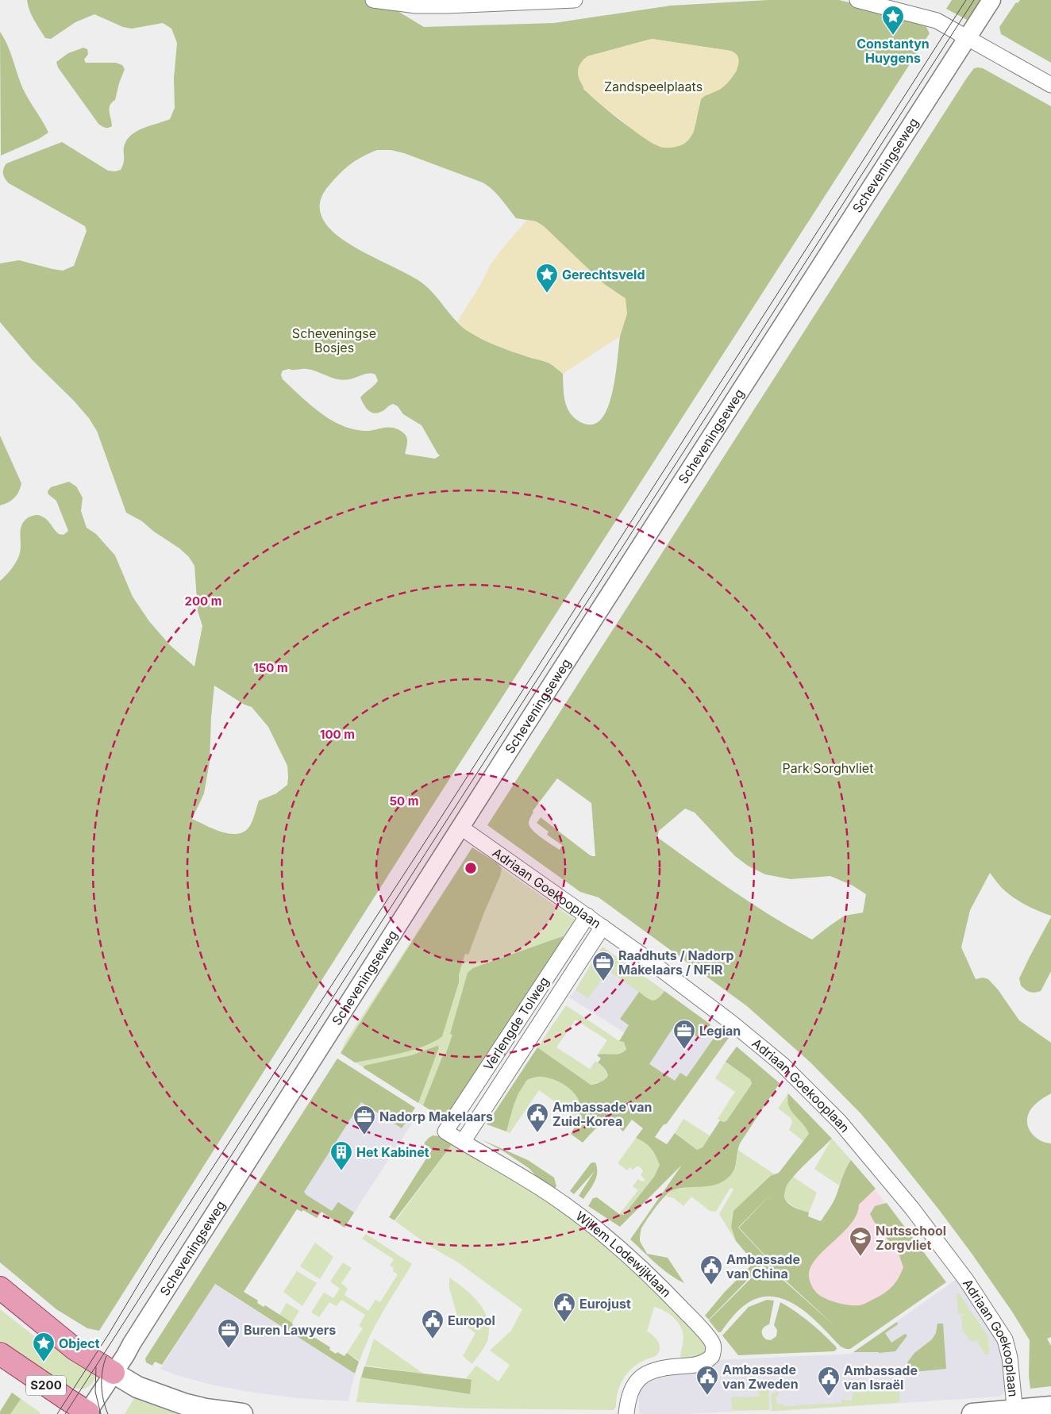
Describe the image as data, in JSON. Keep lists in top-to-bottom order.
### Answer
{
  "streets": {
    "main road": ["S200"],
    "street": [
      "Scheveningseweg",
      "Adriaan Goekooplaan",
      "Verlengde Tolweg",
      "Willem Lodewijklaan"
    ]
  },
  "crossings": [
    ["Scheveningseweg", "Adriaan Goekooplaan"],
    ["Scheveningseweg", "S200"],
    ["Adriaan Goekooplaan", "Verlengde Tolweg"],
    ["Verlengde Tolweg", "Willem Lodewijklaan"]
  ],
  "parks": ["Zandspeelplaats", "Scheveningse Bosjes", "Park Sorghvliet"],
  "places": {
    "place": ["Constantyn Huygens", "Gerechtsveld", "Object"],
    "office": [
      "Raadhuts / Nadorp Makelaars / NFIR",
      "Legian",
      "Nadorp Makelaars",
      "Buren Lawyers"
    ],
    "public building": [
      "Ambassade van Zuid-Korea",
      "Ambassade van China",
      "Eurojust",
      "Europol",
      "Ambassade van Zweden",
      "Ambassade van Israël"
    ],
    "building": ["Het Kabinet"],
    "school or university": ["Nutsschool Zorgvliet"]
  },
  "rings": [
    "200 m",
    "150 m",
    "100 m",
    "50 m"
  ]
}
